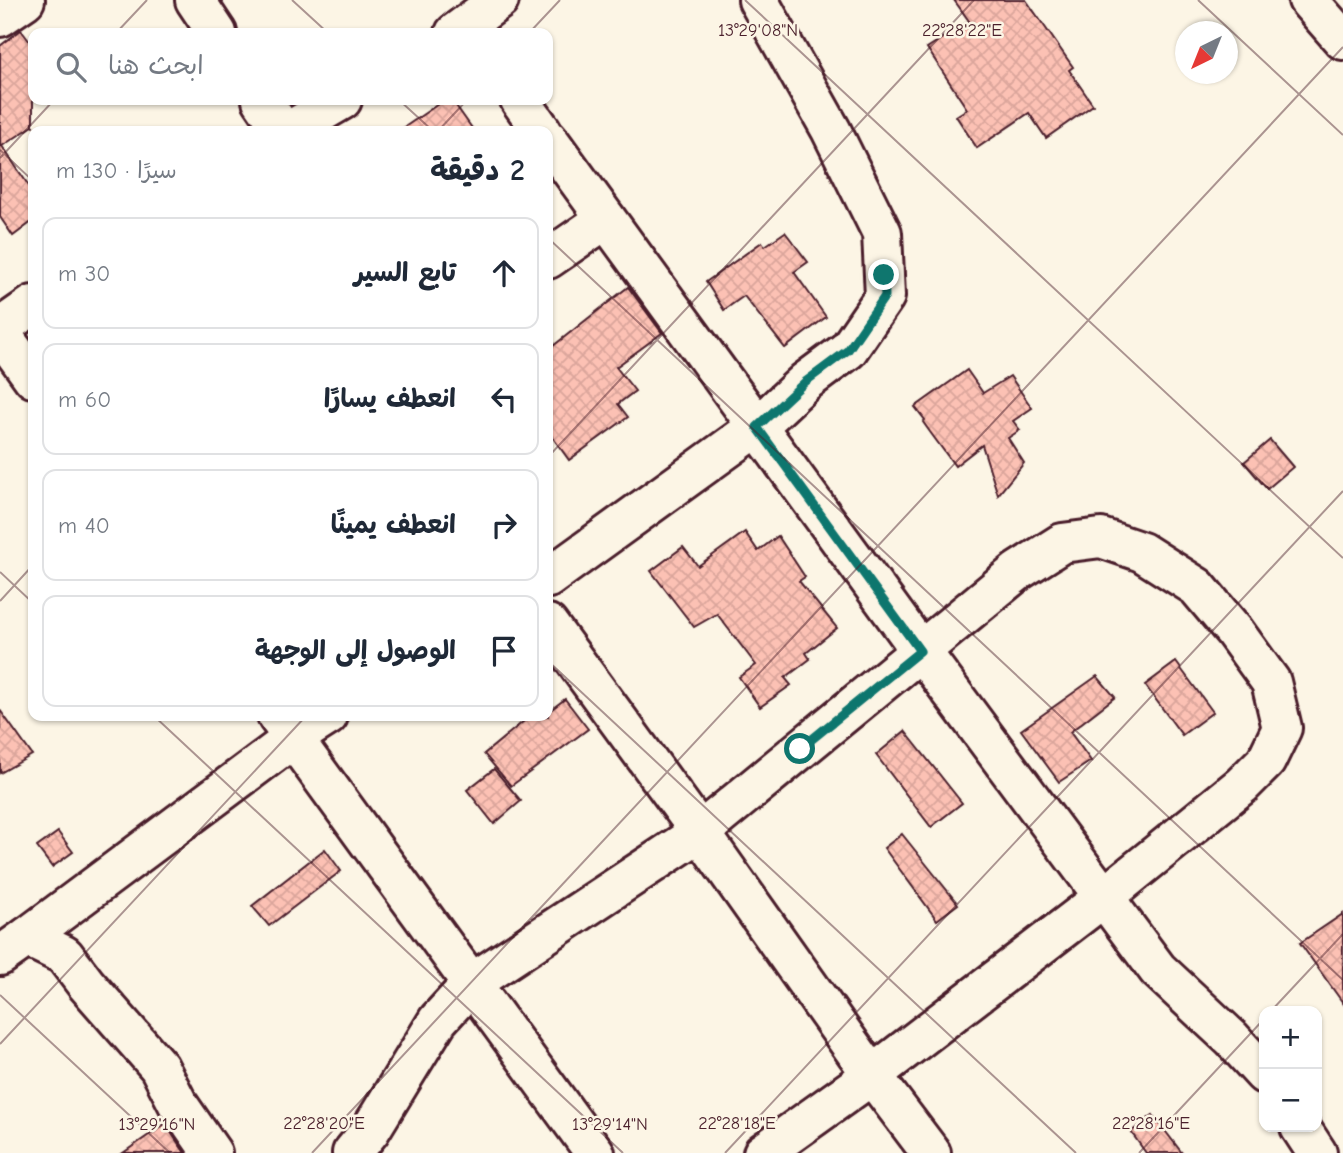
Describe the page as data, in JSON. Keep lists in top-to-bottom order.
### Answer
{
  "north": "bottom left",
  "page": {
    "search": "ابحث هنا",
    "heading": ["2 دقيقة", "سيرًا · 130 m"],
    "list": [
      ["تابع السير", "30 m"],
      ["انعطف يسارًا", "60 m"],
      ["انعطف يمينًا", "40 m"],
      "الوصول إلى الوجهة"
    ],
    "map_buttons": ["+", "−"]
  },
  "coordinates": [
    "13°29'08\"N",
    "22°28'22\"E",
    "22°28'20\"E",
    "22°28'18\"E",
    "22°28'16\"E",
    "13°29'16\"N",
    "13°29'14\"N"
  ]
}
